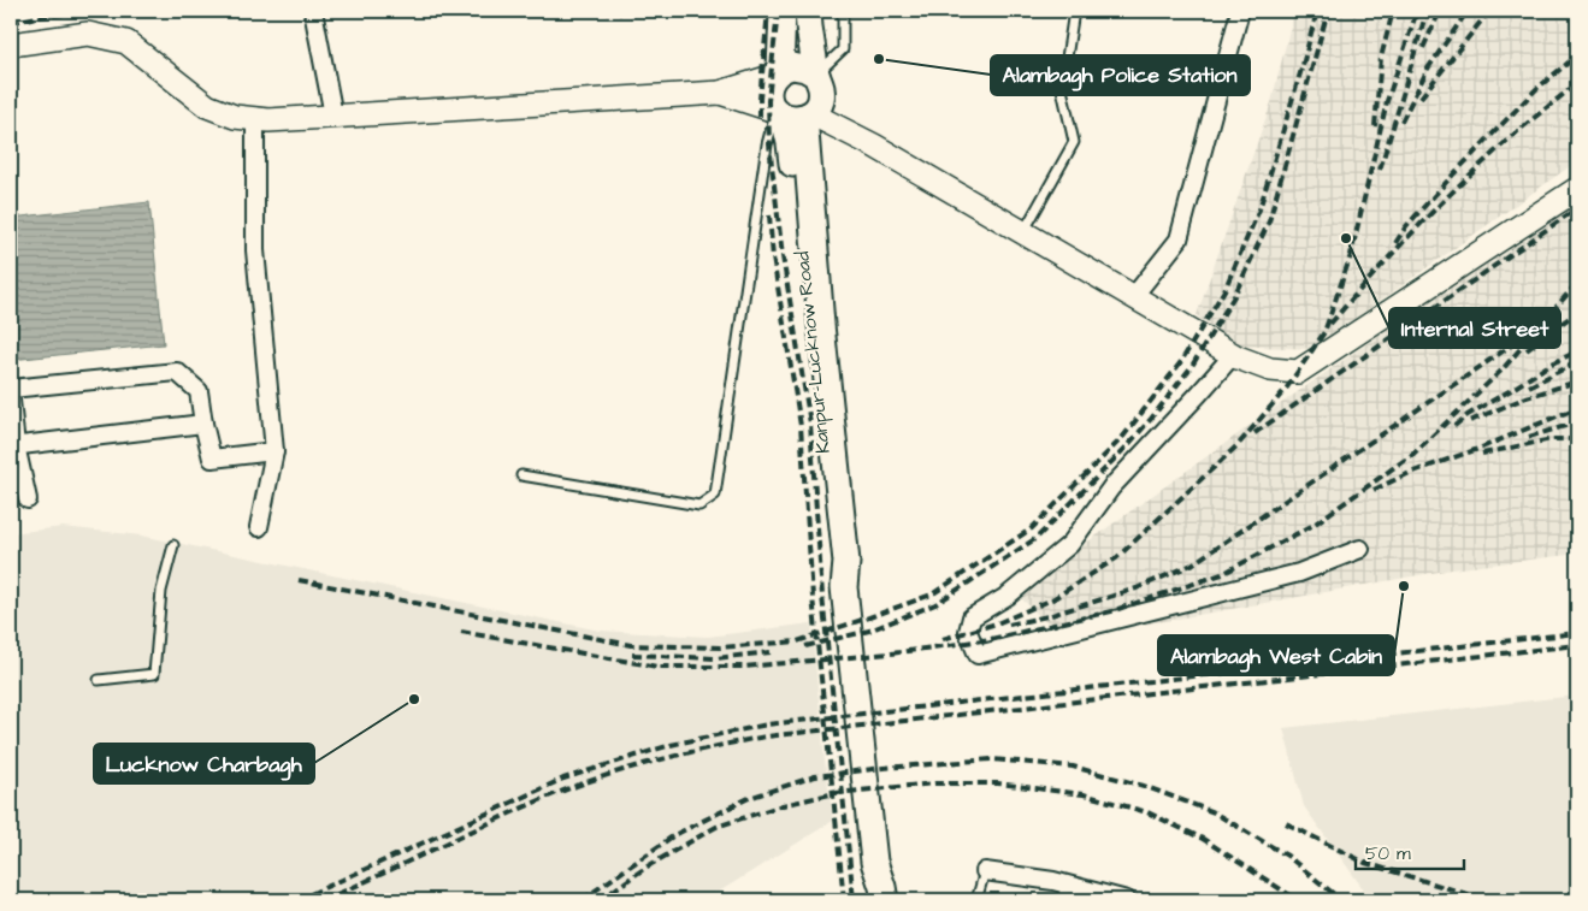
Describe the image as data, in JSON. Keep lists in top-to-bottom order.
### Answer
{
  "streets": {
    "main road": ["Kanpur-Lucknow Road"]
  },
  "places": [
    "Alambagh Police Station",
    "Internal Street",
    "Alambagh West Cabin",
    "Lucknow Charbagh"
  ],
  "scale_bar": "50 m"
}
